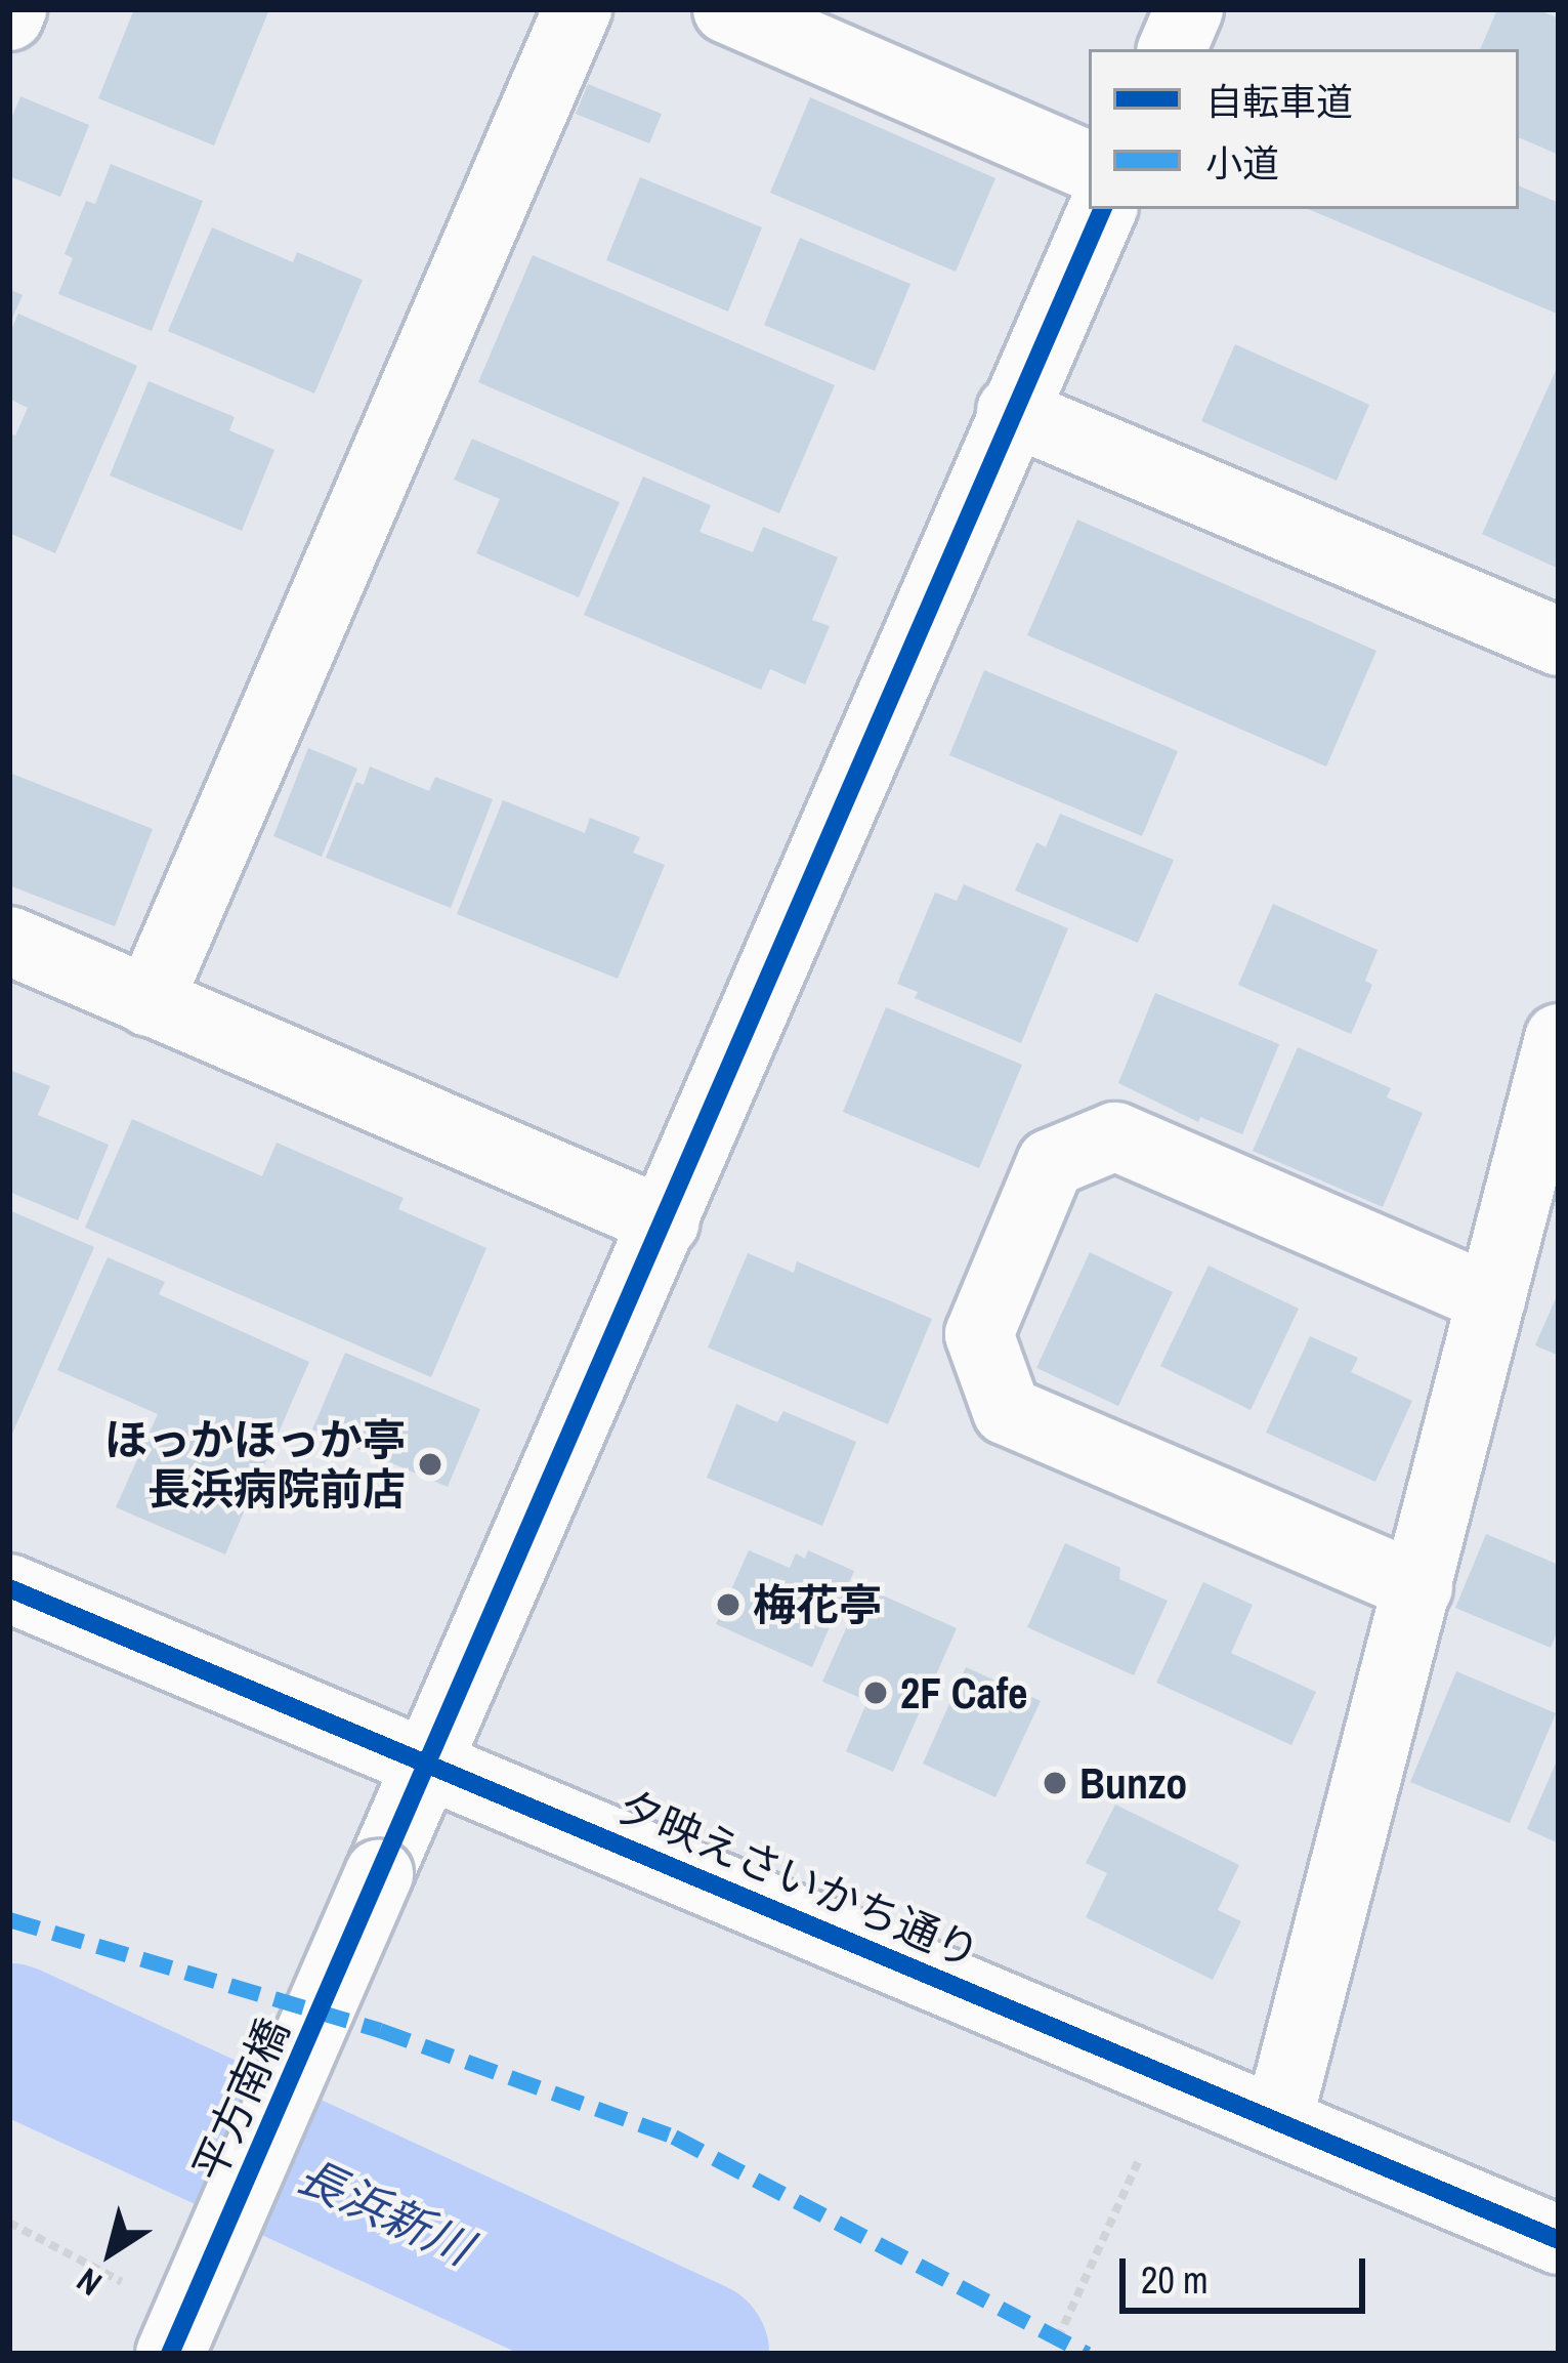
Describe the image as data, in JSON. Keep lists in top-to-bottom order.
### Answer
{
  "streets": {
    "street": ["夕映えさいかち通り", "平方南橋"]
  },
  "crossings": [
    ["夕映えさいかち通り", "平方南橋"]
  ],
  "water": ["長浜新川"],
  "places": [
    "ほっかほっか亭 長浜病院前店",
    "梅花亭",
    "2F Cafe",
    "Bunzo"
  ],
  "legend": ["自転車道", "小道"],
  "scale_bar": "20 m",
  "north": "bottom left"
}
